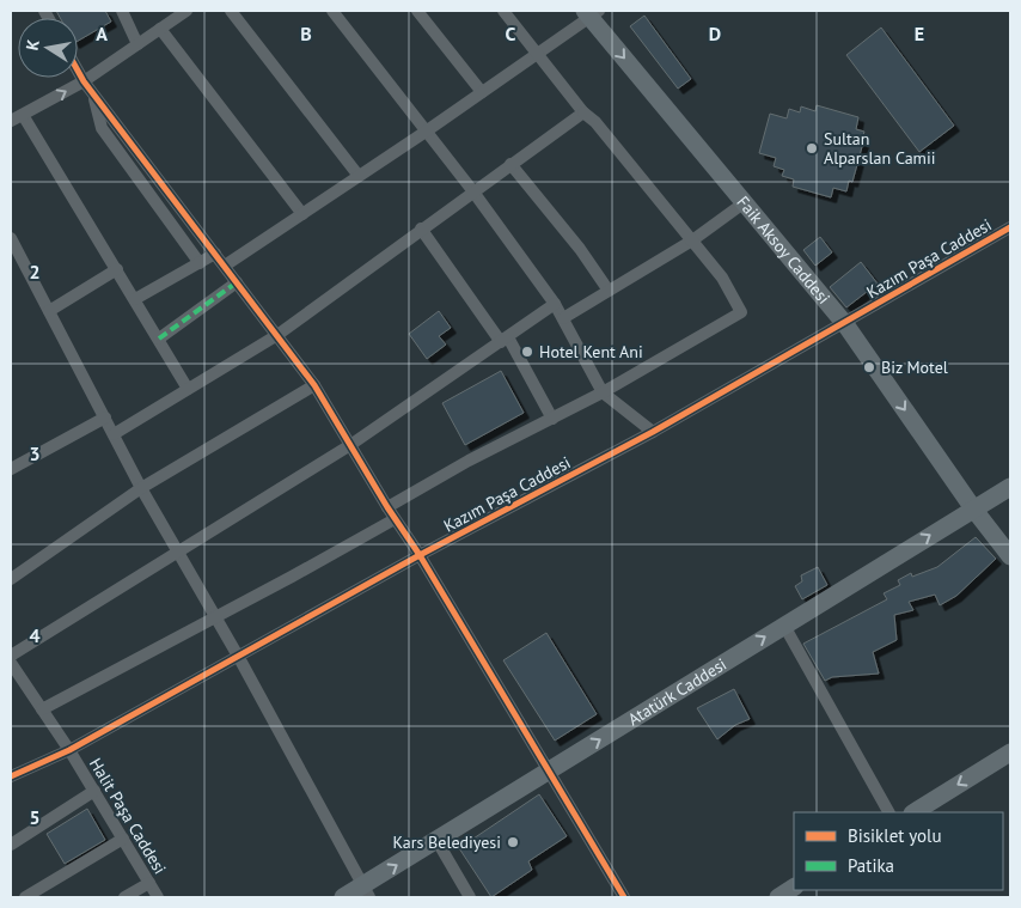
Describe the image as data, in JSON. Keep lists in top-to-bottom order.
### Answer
{
  "streets": {
    "street": [
      "Faik Aksoy Caddesi",
      "Kazım Paşa Caddesi",
      "Atatürk Caddesi",
      "Halit Paşa Caddesi"
    ]
  },
  "crossings": [
    ["Faik Aksoy Caddesi", "Kazım Paşa Caddesi"],
    ["Faik Aksoy Caddesi", "Atatürk Caddesi"],
    ["Kazım Paşa Caddesi", "Halit Paşa Caddesi"]
  ],
  "one_way": ["Atatürk Caddesi"],
  "places": [
    "Sultan Alparslan Camii",
    "Hotel Kent Ani",
    "Biz Motel",
    "Kars Belediyesi"
  ],
  "legend": ["Bisiklet yolu", "Patika"],
  "north": "left",
  "grid": {
    "columns": [
      "A",
      "B",
      "C",
      "D",
      "E"
    ],
    "rows": [
      "2",
      "3",
      "4",
      "5"
    ]
  }
}
